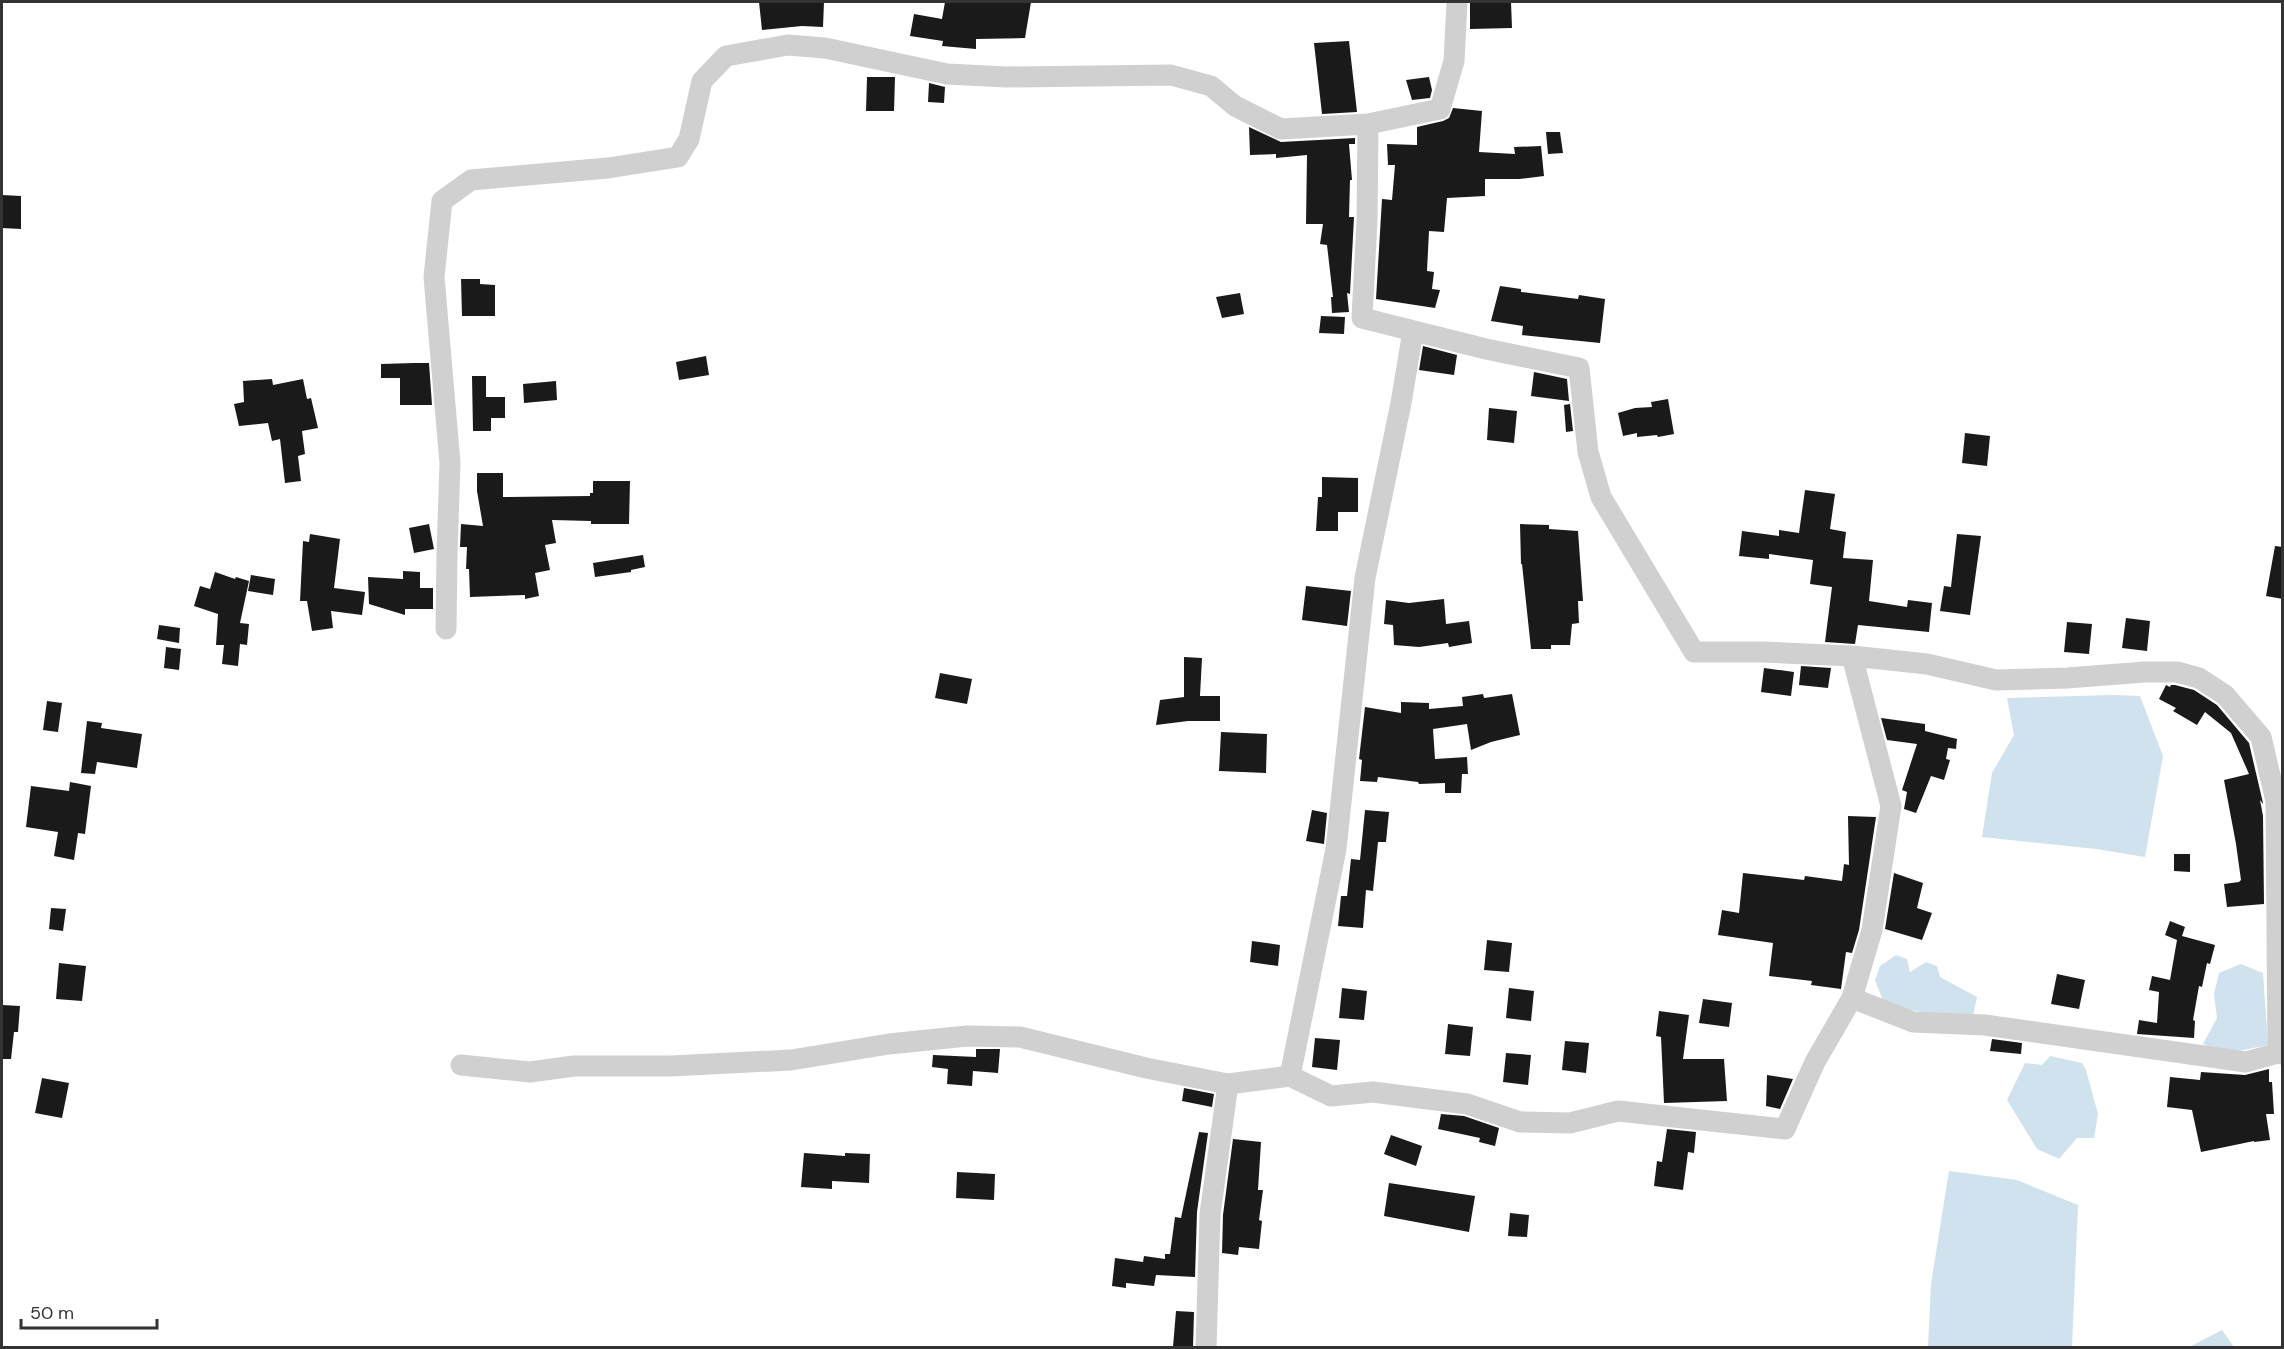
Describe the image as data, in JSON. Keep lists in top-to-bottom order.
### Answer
{
  "scale_bar": "50 m"
}
